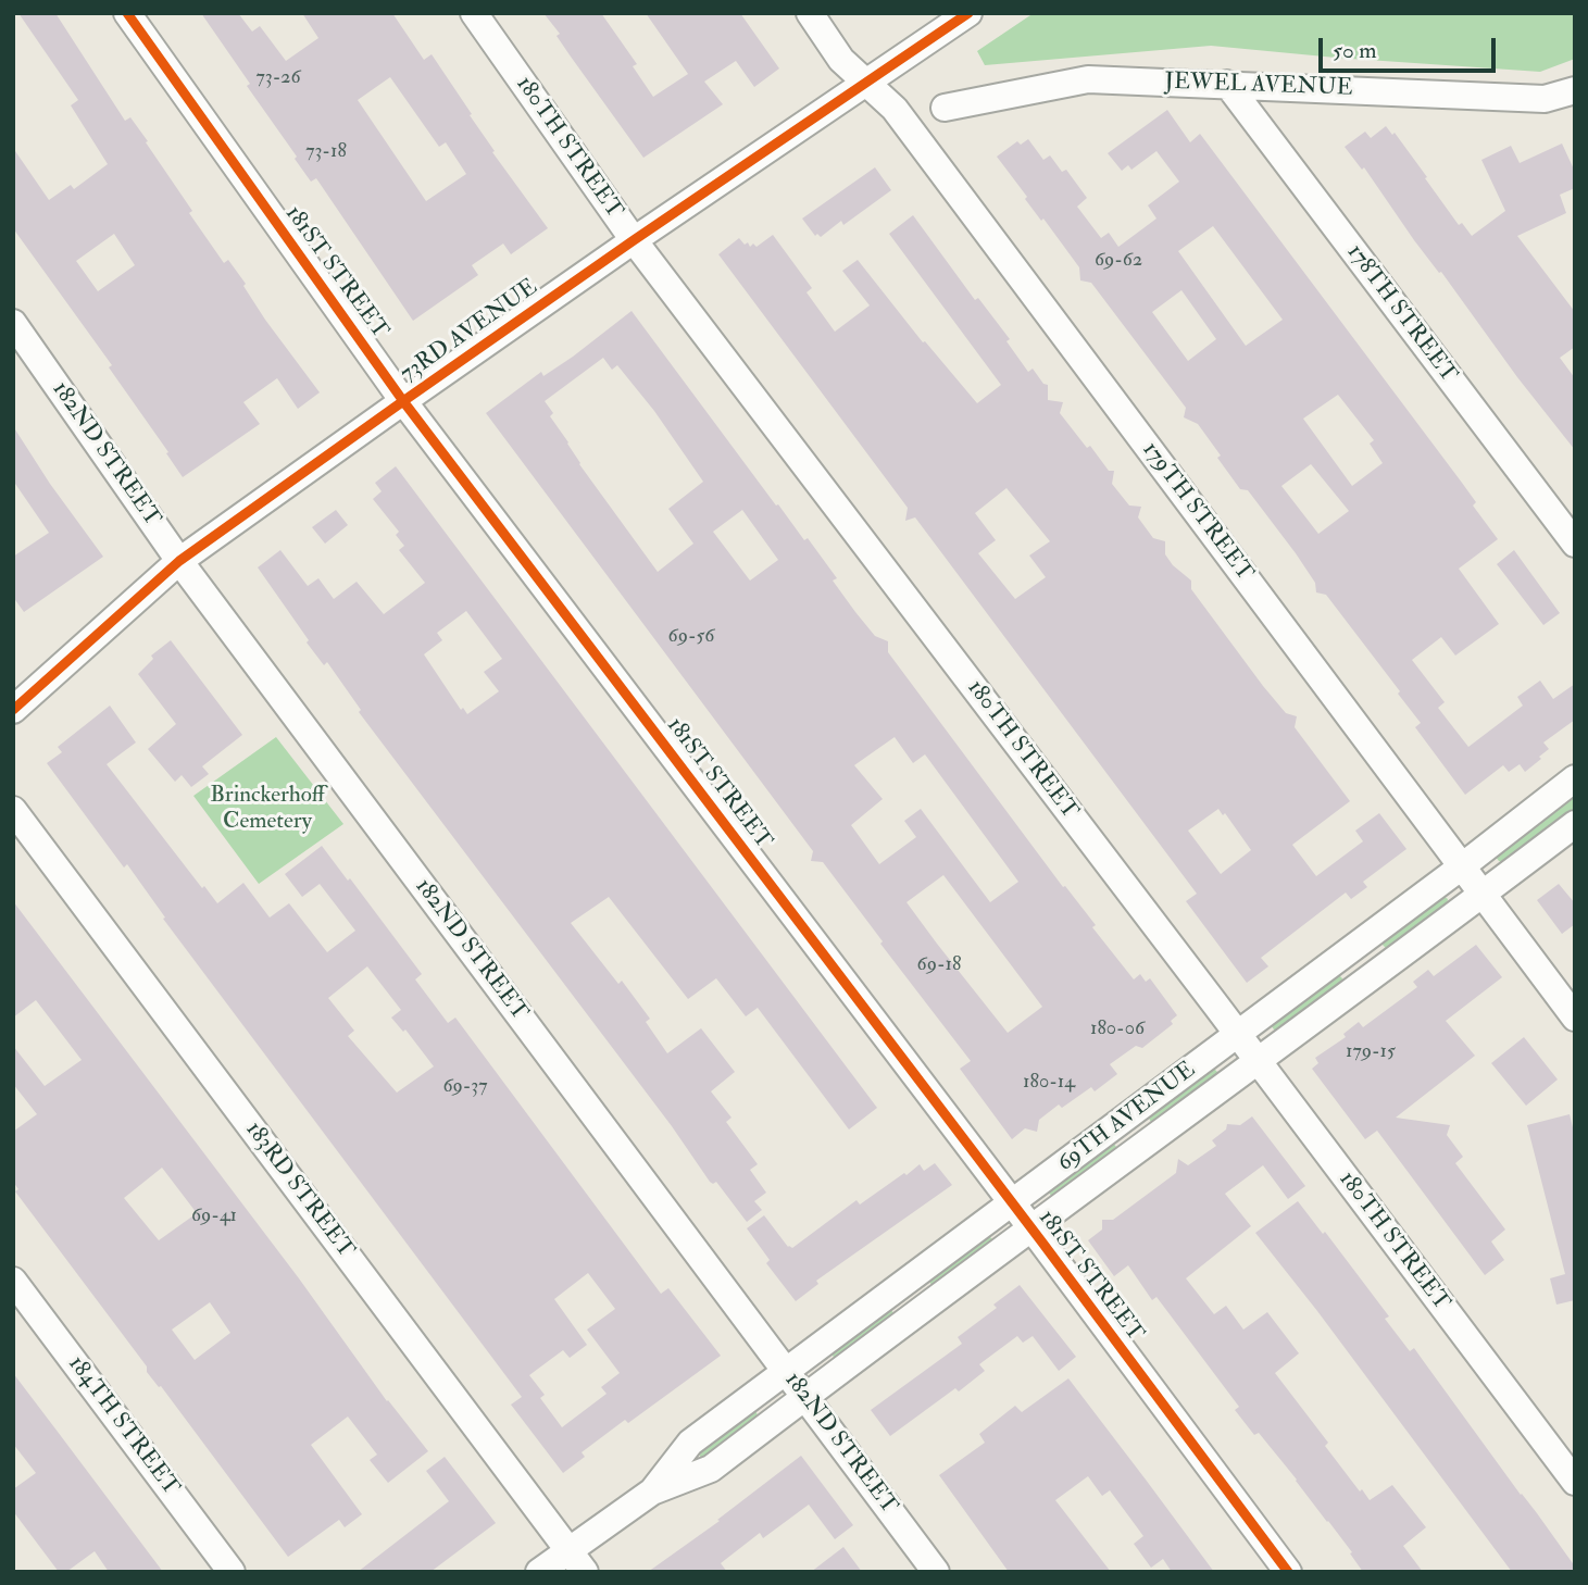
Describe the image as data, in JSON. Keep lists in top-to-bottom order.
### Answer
{
  "streets": {
    "street": [
      "JEWEL AVENUE",
      "180TH STREET",
      "181ST STREET",
      "178TH STREET",
      "73RD AVENUE",
      "182ND STREET",
      "179TH STREET",
      "69TH AVENUE",
      "183RD STREET",
      "184TH STREET"
    ]
  },
  "crossings": [
    ["JEWEL AVENUE", "178TH STREET"],
    ["180TH STREET", "73RD AVENUE"],
    ["180TH STREET", "69TH AVENUE"],
    ["181ST STREET", "73RD AVENUE"],
    ["181ST STREET", "69TH AVENUE"],
    ["73RD AVENUE", "182ND STREET"],
    ["73RD AVENUE", "179TH STREET"],
    ["182ND STREET", "69TH AVENUE"],
    ["179TH STREET", "69TH AVENUE"],
    ["69TH AVENUE", "183RD STREET"]
  ],
  "parks": ["Brinckerhoff Cemetery"],
  "house_numbers": [
    "73-26",
    "73-18",
    "69-62",
    "69-56",
    "69-18",
    "180-06",
    "179-15",
    "180-14",
    "69-37",
    "69-41"
  ],
  "scale_bar": "50 m"
}
